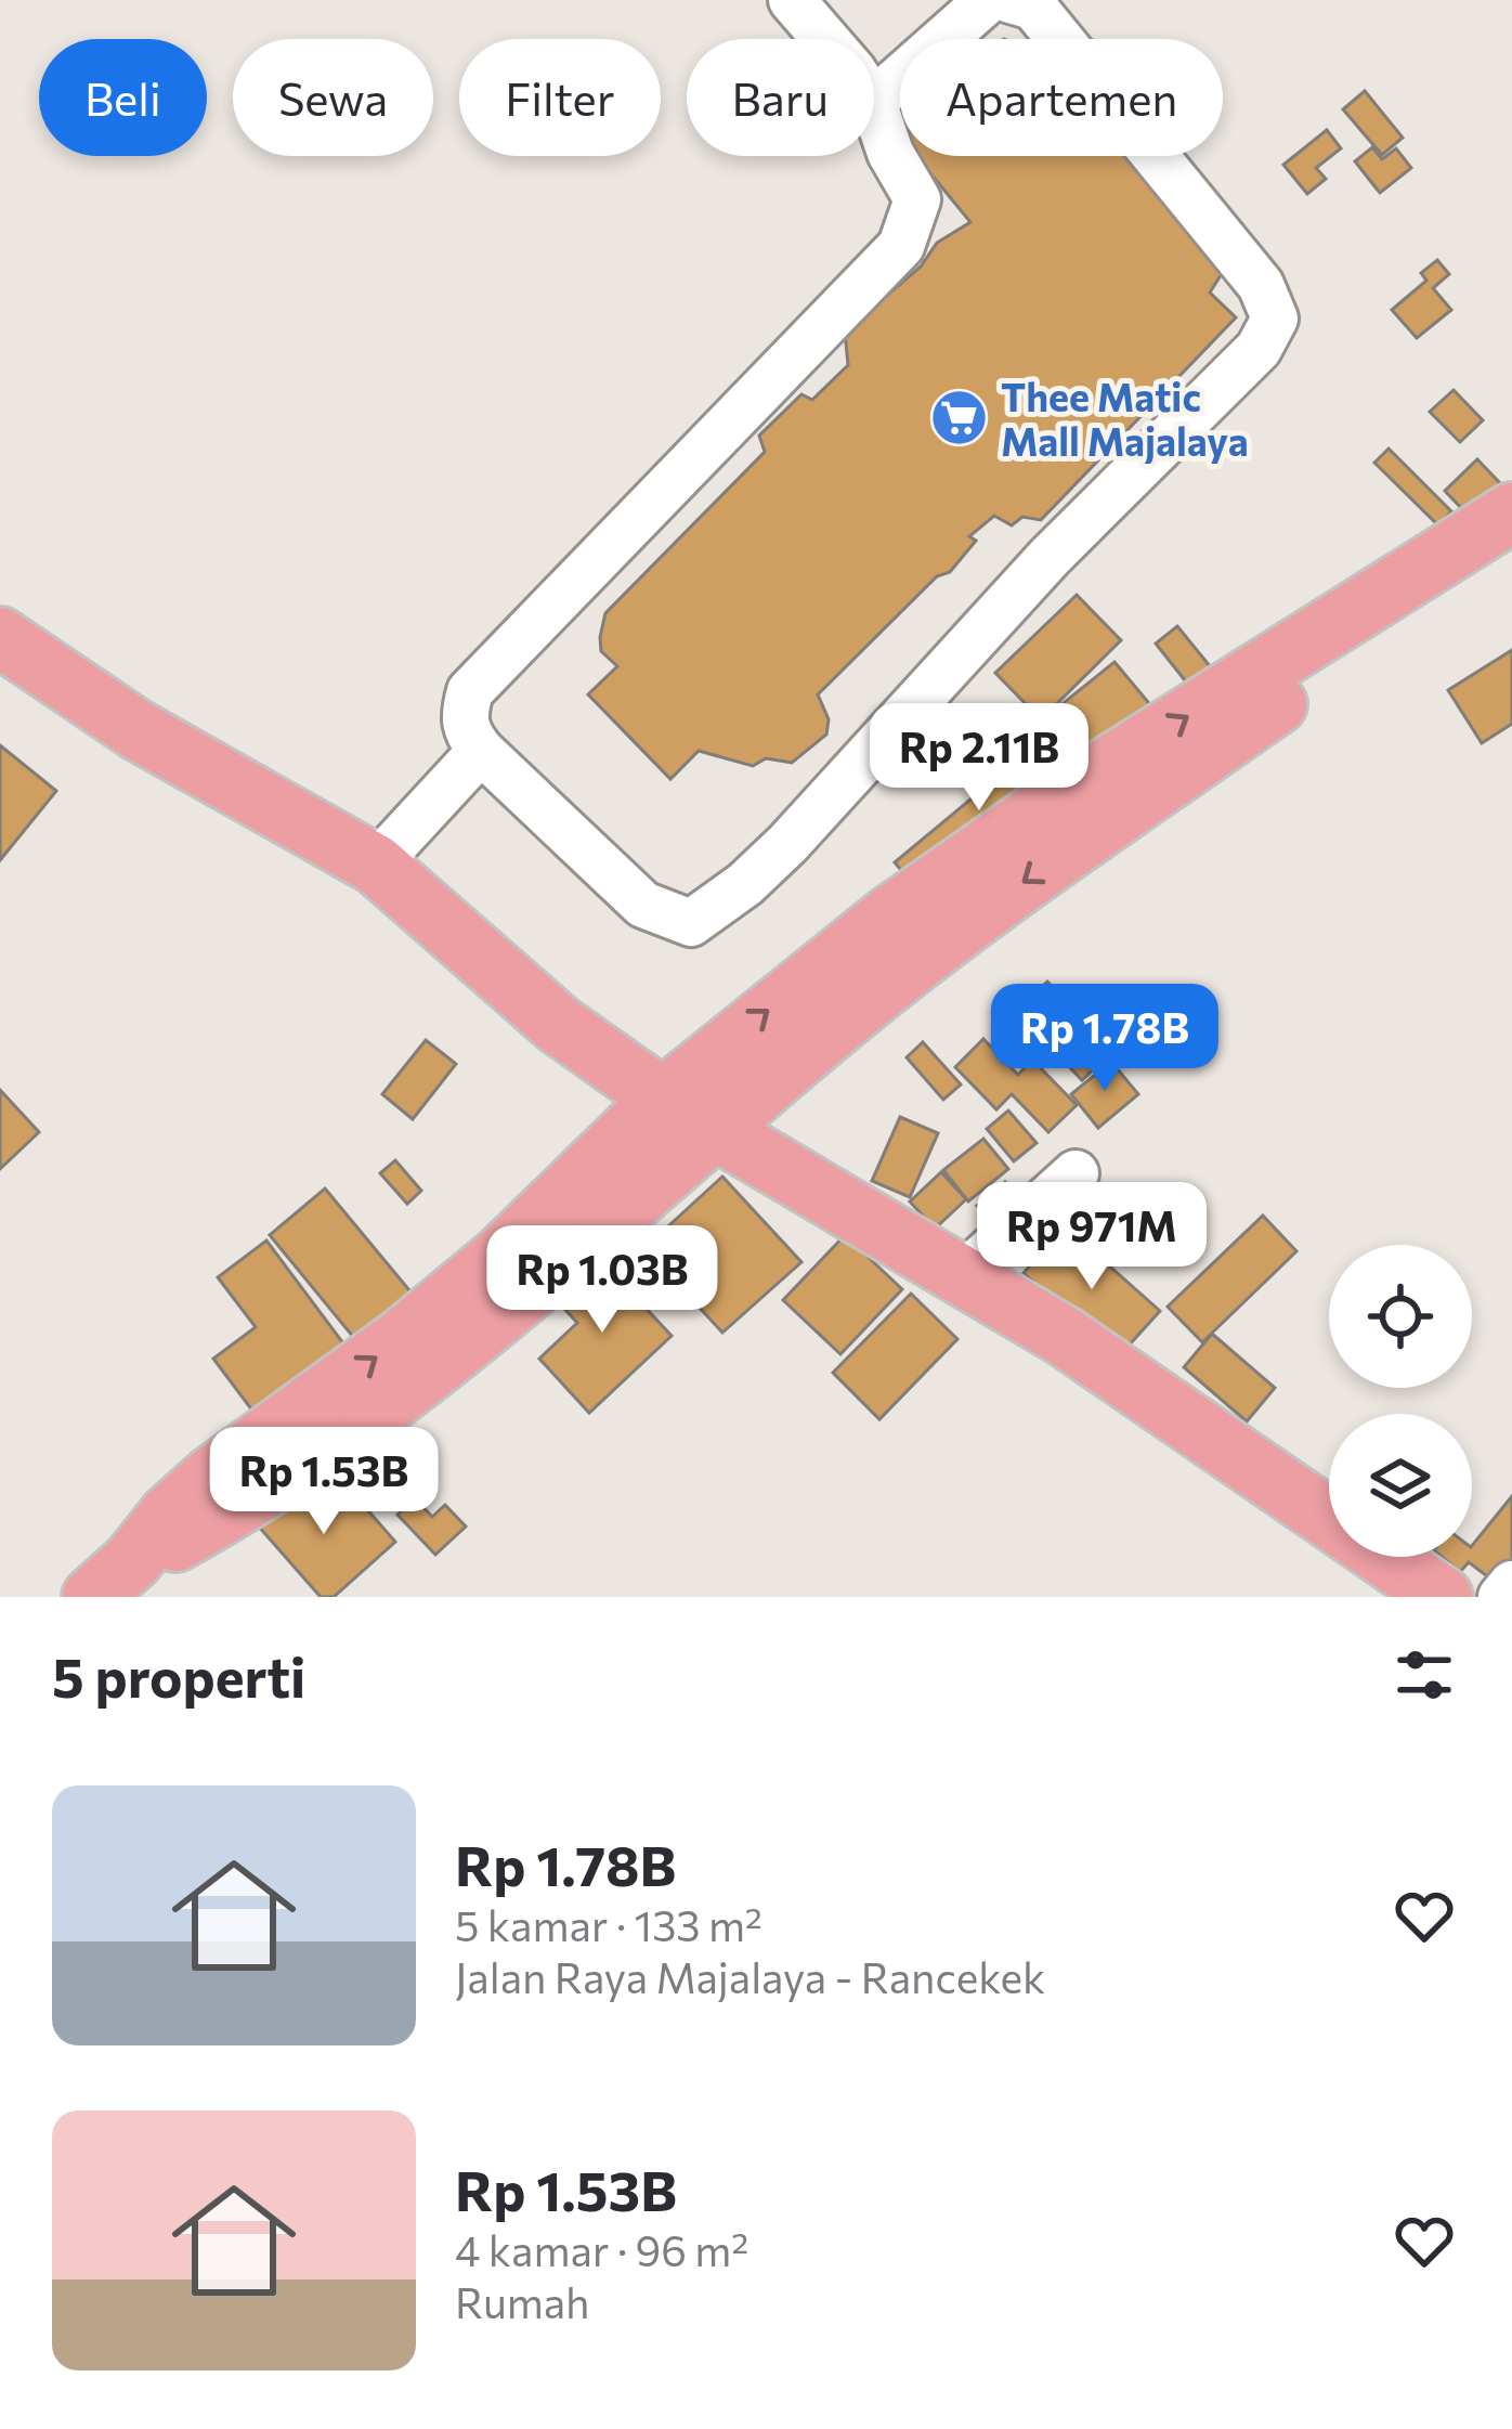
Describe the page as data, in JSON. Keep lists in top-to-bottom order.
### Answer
{
  "places": {
    "supermarket": ["Thee Matic Mall Majalaya"]
  },
  "page": {
    "chip": [
      "Beli",
      "Sewa",
      "Filter",
      "Baru",
      "Apartemen"
    ],
    "price": [
      "Rp 2.11B",
      "Rp 1.78B",
      "Rp 971M",
      "Rp 1.03B",
      "Rp 1.53B"
    ],
    "heading": "5 properti",
    "list": [
      {
        "name": "Rp 1.78B",
        "note": "5 kamar · 133 m² · Jalan Raya Majalaya - Rancekek"
      },
      {
        "name": "Rp 1.53B",
        "note": "4 kamar · 96 m² · Rumah"
      }
    ]
  }
}
